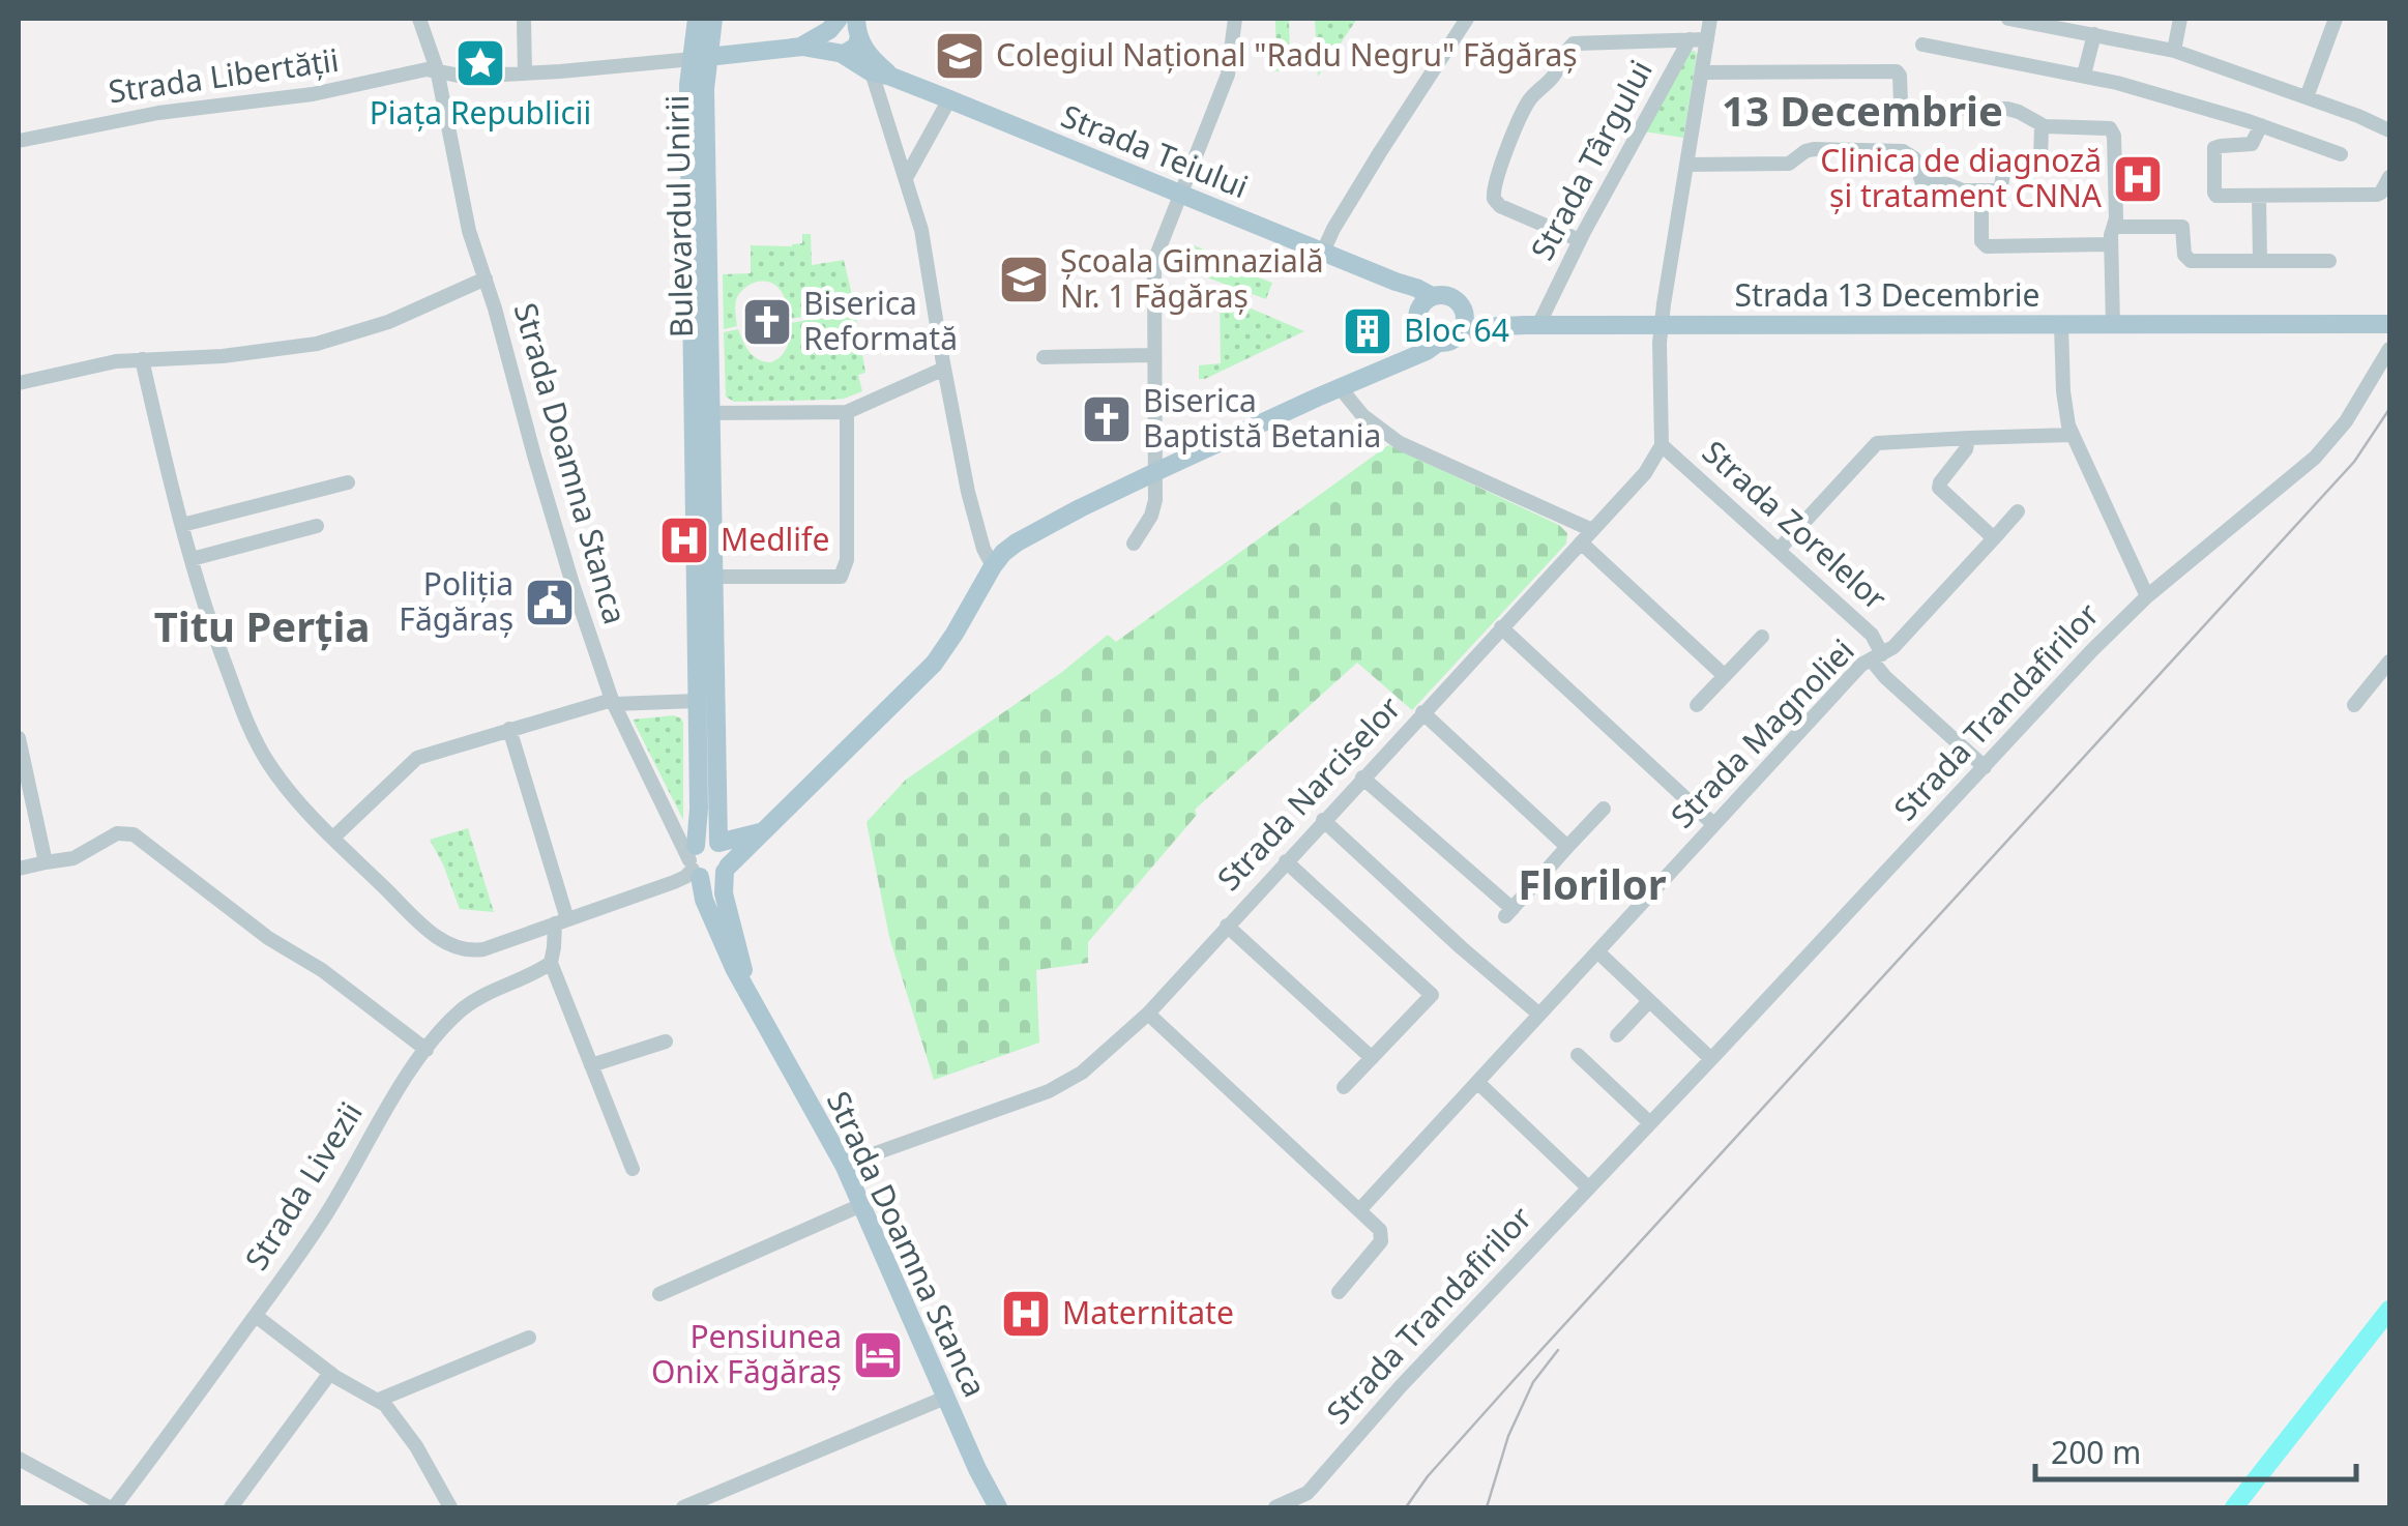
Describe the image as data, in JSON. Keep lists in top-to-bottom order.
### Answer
{
  "streets": {
    "main road": [
      "Strada Teiului",
      "Bulevardul Unirii",
      "Strada 13 Decembrie",
      "Strada Doamna Stanca"
    ],
    "street": [
      "Strada Libertății",
      "Strada Târgului",
      "Strada Zorelelor",
      "Strada Trandafirilor",
      "Strada Magnoliei",
      "Strada Narciselor",
      "Strada Livezii"
    ]
  },
  "crossings": [
    ["Strada Libertății", "Strada Doamna Stanca"],
    ["Strada Teiului", "Strada 13 Decembrie"],
    ["Strada Târgului", "Strada 13 Decembrie"],
    ["Bulevardul Unirii", "Strada Doamna Stanca"],
    ["Strada Doamna Stanca", "Strada Narciselor"],
    ["Strada Zorelelor", "Strada Trandafirilor"],
    ["Strada Zorelelor", "Strada Magnoliei"],
    ["Strada Zorelelor", "Strada Narciselor"]
  ],
  "districts": ["13 Decembrie", "Titu Perția", "Florilor"],
  "places": {
    "school or university": ["Colegiul Național \"Radu Negru\" Făgăraș", "Școala Gimnazială Nr. 1 Făgăraș"],
    "place": ["Piața Republicii"],
    "hospital": ["Clinica de diagnoză și tratament CNNA", "Medlife", "Maternitate"],
    "church": ["Biserica Reformată", "Biserica Baptistă Betania"],
    "building": ["Bloc 64"],
    "public building": ["Poliția Făgăraș"],
    "hotel": ["Pensiunea Onix Făgăraș"]
  },
  "scale_bar": "200 m"
}
